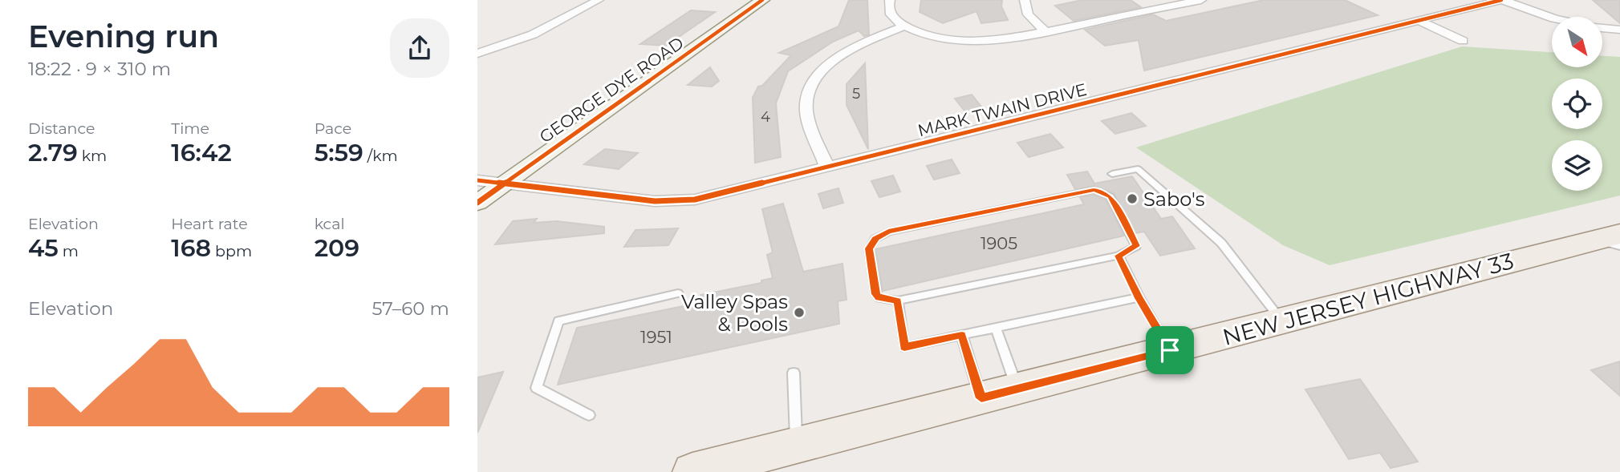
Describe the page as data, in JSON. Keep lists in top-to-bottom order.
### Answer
{
  "streets": {
    "main road": ["NEW JERSEY HIGHWAY 33"],
    "street": ["GEORGE DYE ROAD", "MARK TWAIN DRIVE"]
  },
  "crossings": [
    ["GEORGE DYE ROAD", "MARK TWAIN DRIVE"]
  ],
  "places": ["Sabo's", "Valley Spas & Pools"],
  "house_numbers": [
    "5",
    "4",
    "1905",
    "1951"
  ],
  "north": "bottom right",
  "page": {
    "heading": ["Evening run", "18:22 · 9 × 310 m"],
    "stats": [
      ["Distance", "2.79 km"],
      ["Time", "16:42"],
      ["Pace", "5:59 /km"],
      ["Elevation", "45 m"],
      ["Heart rate", "168 bpm"],
      ["kcal", "209"]
    ],
    "chart": ["Elevation", "57–60 m"]
  }
}
